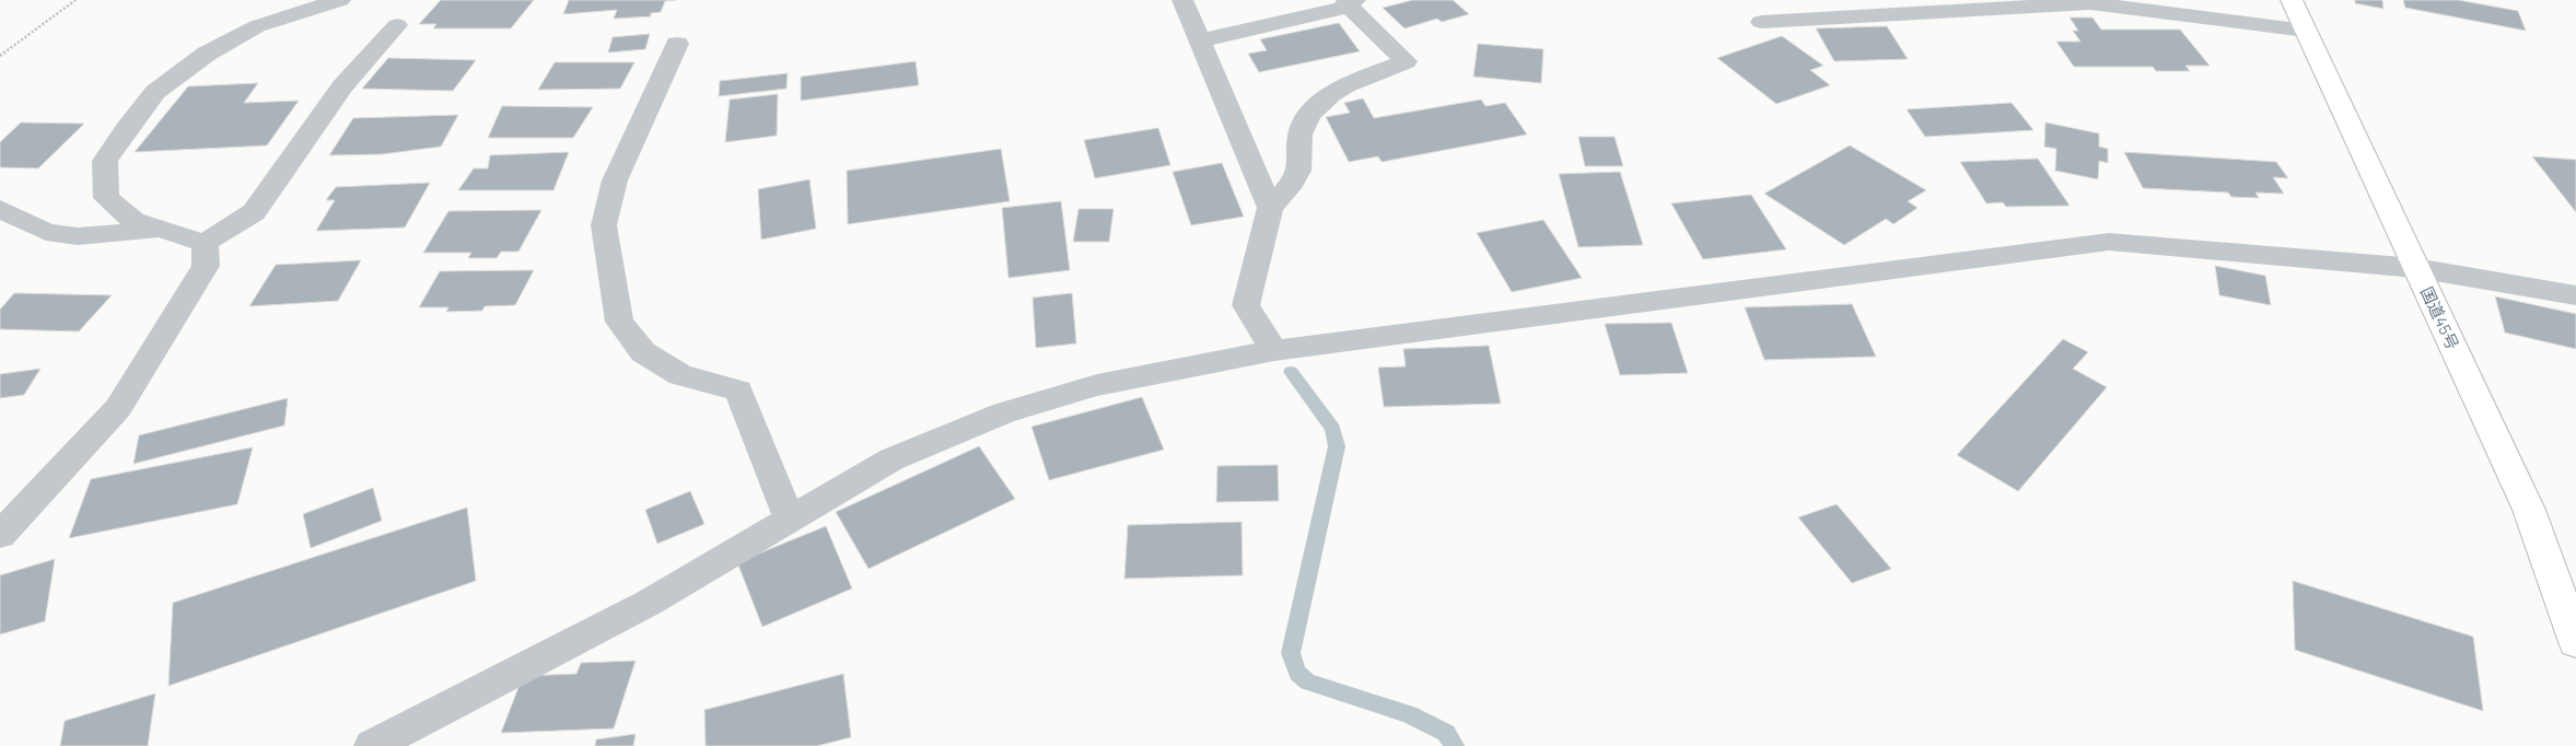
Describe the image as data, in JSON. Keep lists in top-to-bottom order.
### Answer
{
  "streets": {
    "highway": ["国道45号"]
  }
}
